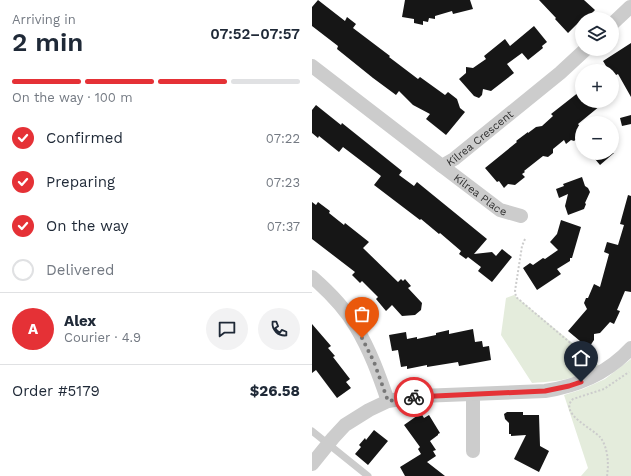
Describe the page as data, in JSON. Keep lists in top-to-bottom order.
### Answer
{
  "streets": {
    "street": ["Kilrea Crescent", "Kilrea Place"]
  },
  "crossings": [
    ["Kilrea Crescent", "Kilrea Place"]
  ],
  "page": {
    "heading": ["2 min", "Arriving in", "07:52–07:57"],
    "panel": [
      "Alex",
      "Courier · 4.9",
      "Order #5179",
      "$26.58"
    ],
    "map_buttons": ["+", "−"],
    "bar": "On the way · 100 m",
    "list": [
      ["Confirmed", "07:22"],
      ["Preparing", "07:23"],
      ["On the way", "07:37"],
      "Delivered"
    ],
    "round": "A"
  }
}
